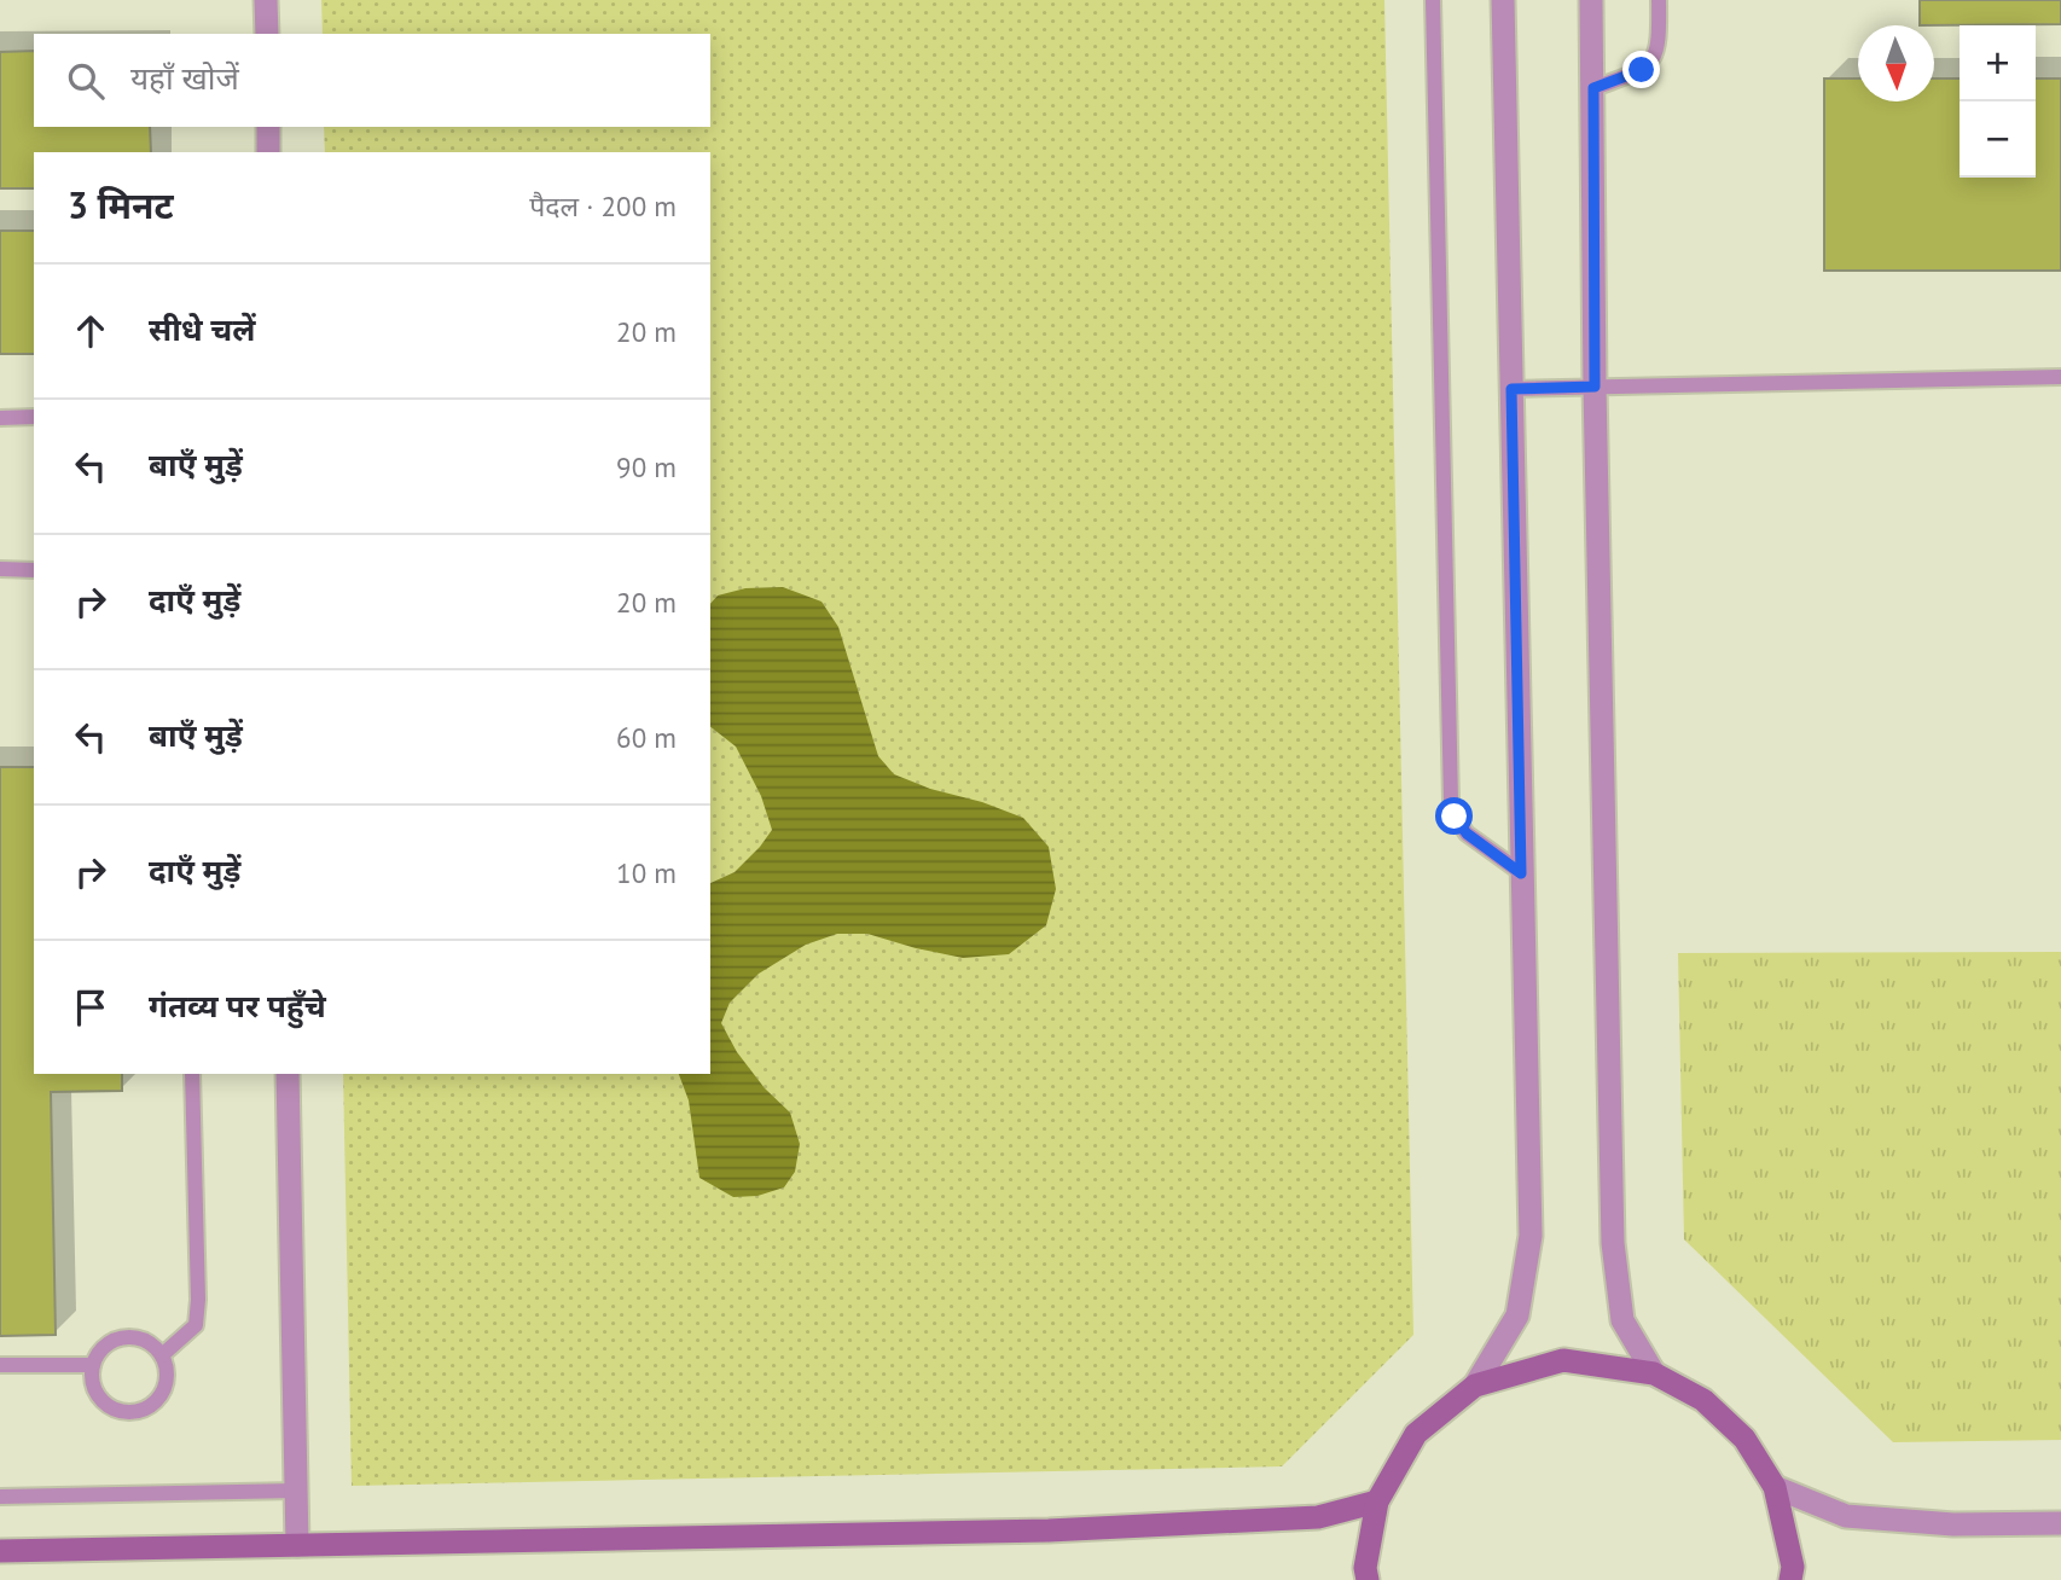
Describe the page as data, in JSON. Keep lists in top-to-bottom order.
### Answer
{
  "north": "bottom",
  "page": {
    "map_buttons": ["+", "−"],
    "search": "यहाँ खोजें",
    "heading": ["3 मिनट", "पैदल · 200 m"],
    "list": [
      ["सीधे चलें", "20 m"],
      ["बाएँ मुड़ें", "90 m"],
      ["दाएँ मुड़ें", "20 m"],
      ["बाएँ मुड़ें", "60 m"],
      ["दाएँ मुड़ें", "10 m"],
      "गंतव्य पर पहुँचे"
    ]
  }
}
